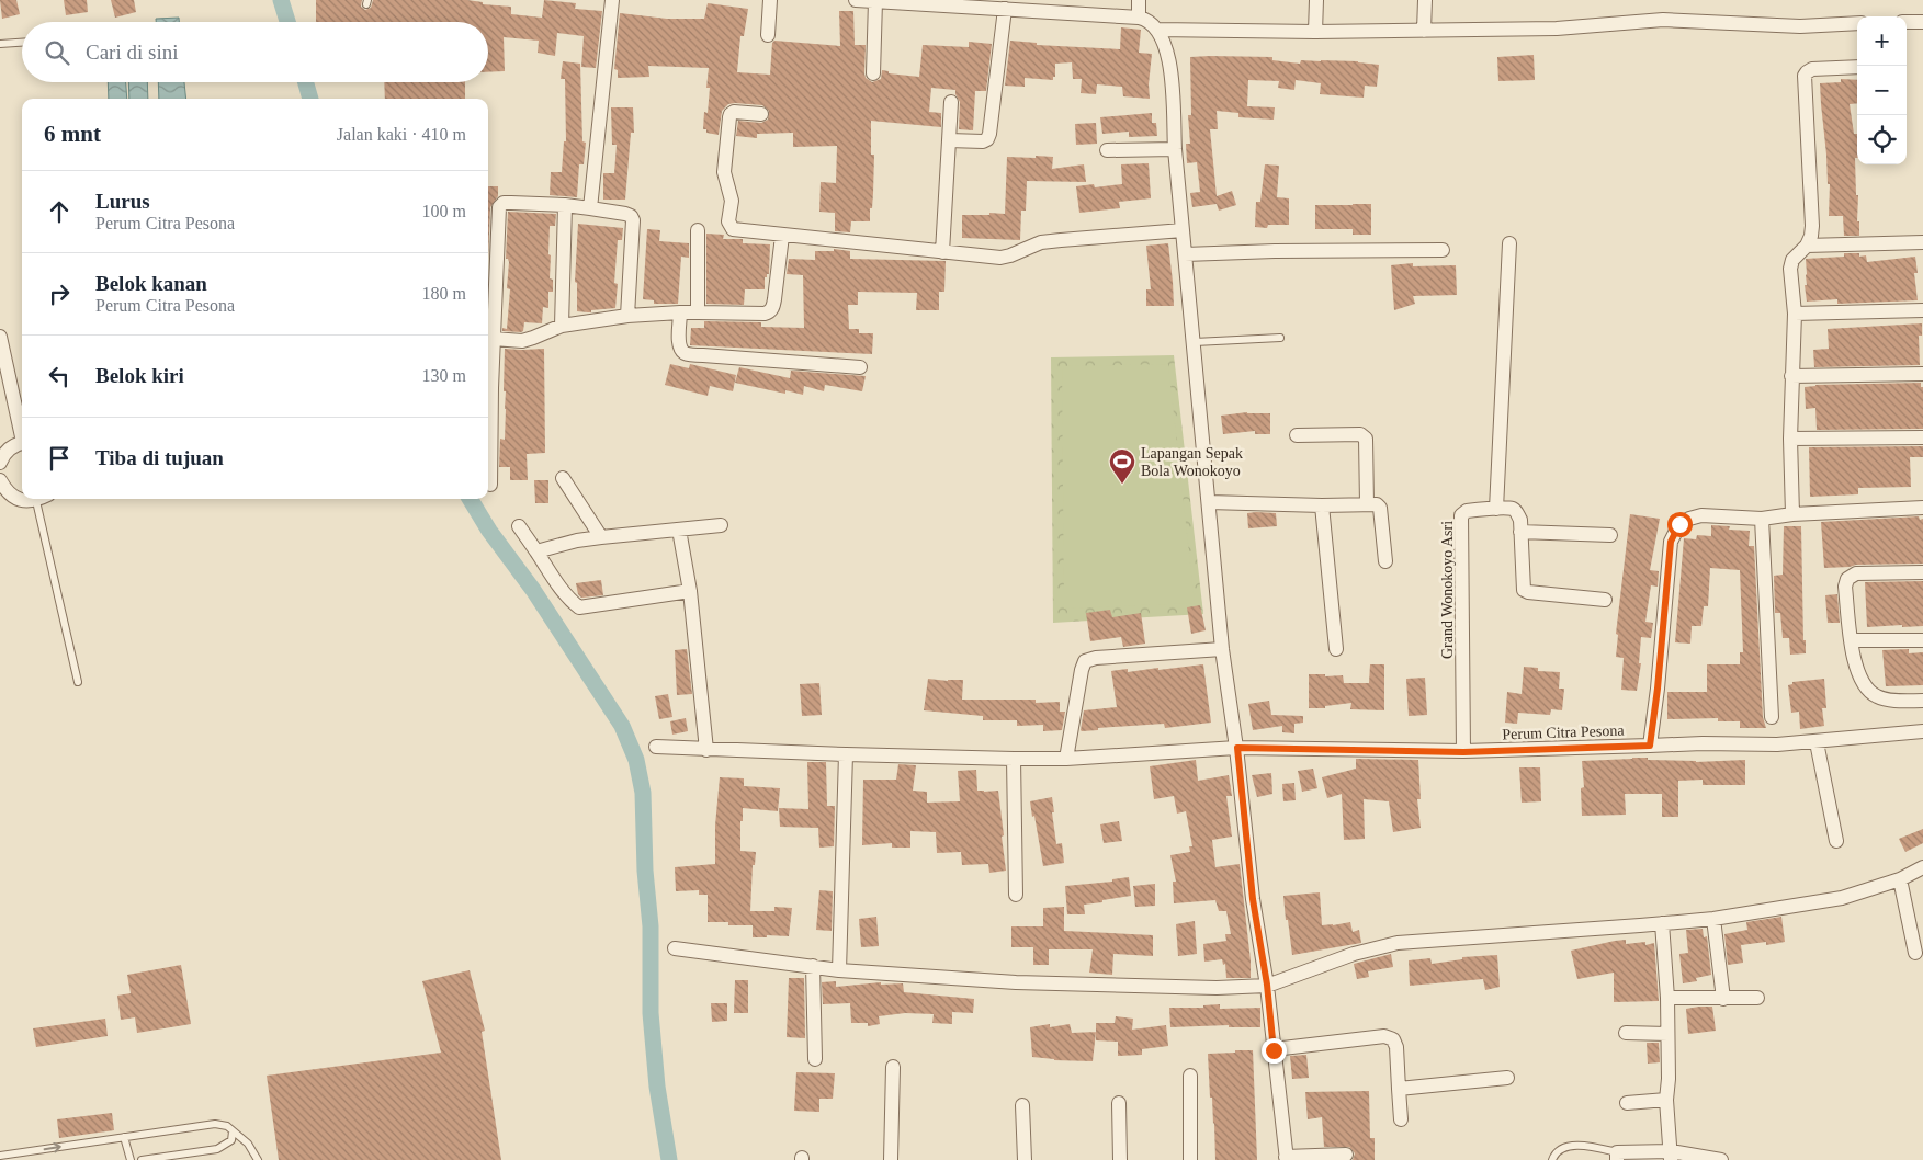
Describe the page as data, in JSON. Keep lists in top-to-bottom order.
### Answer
{
  "streets": {
    "street": ["Grand Wonokoyo Asri", "Perum Citra Pesona"]
  },
  "crossings": [
    ["Grand Wonokoyo Asri", "Perum Citra Pesona"]
  ],
  "places": {
    "sports": ["Lapangan Sepak Bola Wonokoyo"]
  },
  "page": {
    "map_buttons": ["+", "−"],
    "search": "Cari di sini",
    "heading": ["6 mnt", "Jalan kaki · 410 m"],
    "list": [
      ["Lurus", "Perum Citra Pesona", "100 m"],
      ["Belok kanan", "Perum Citra Pesona", "180 m"],
      ["Belok kiri", "130 m"],
      "Tiba di tujuan"
    ]
  }
}
